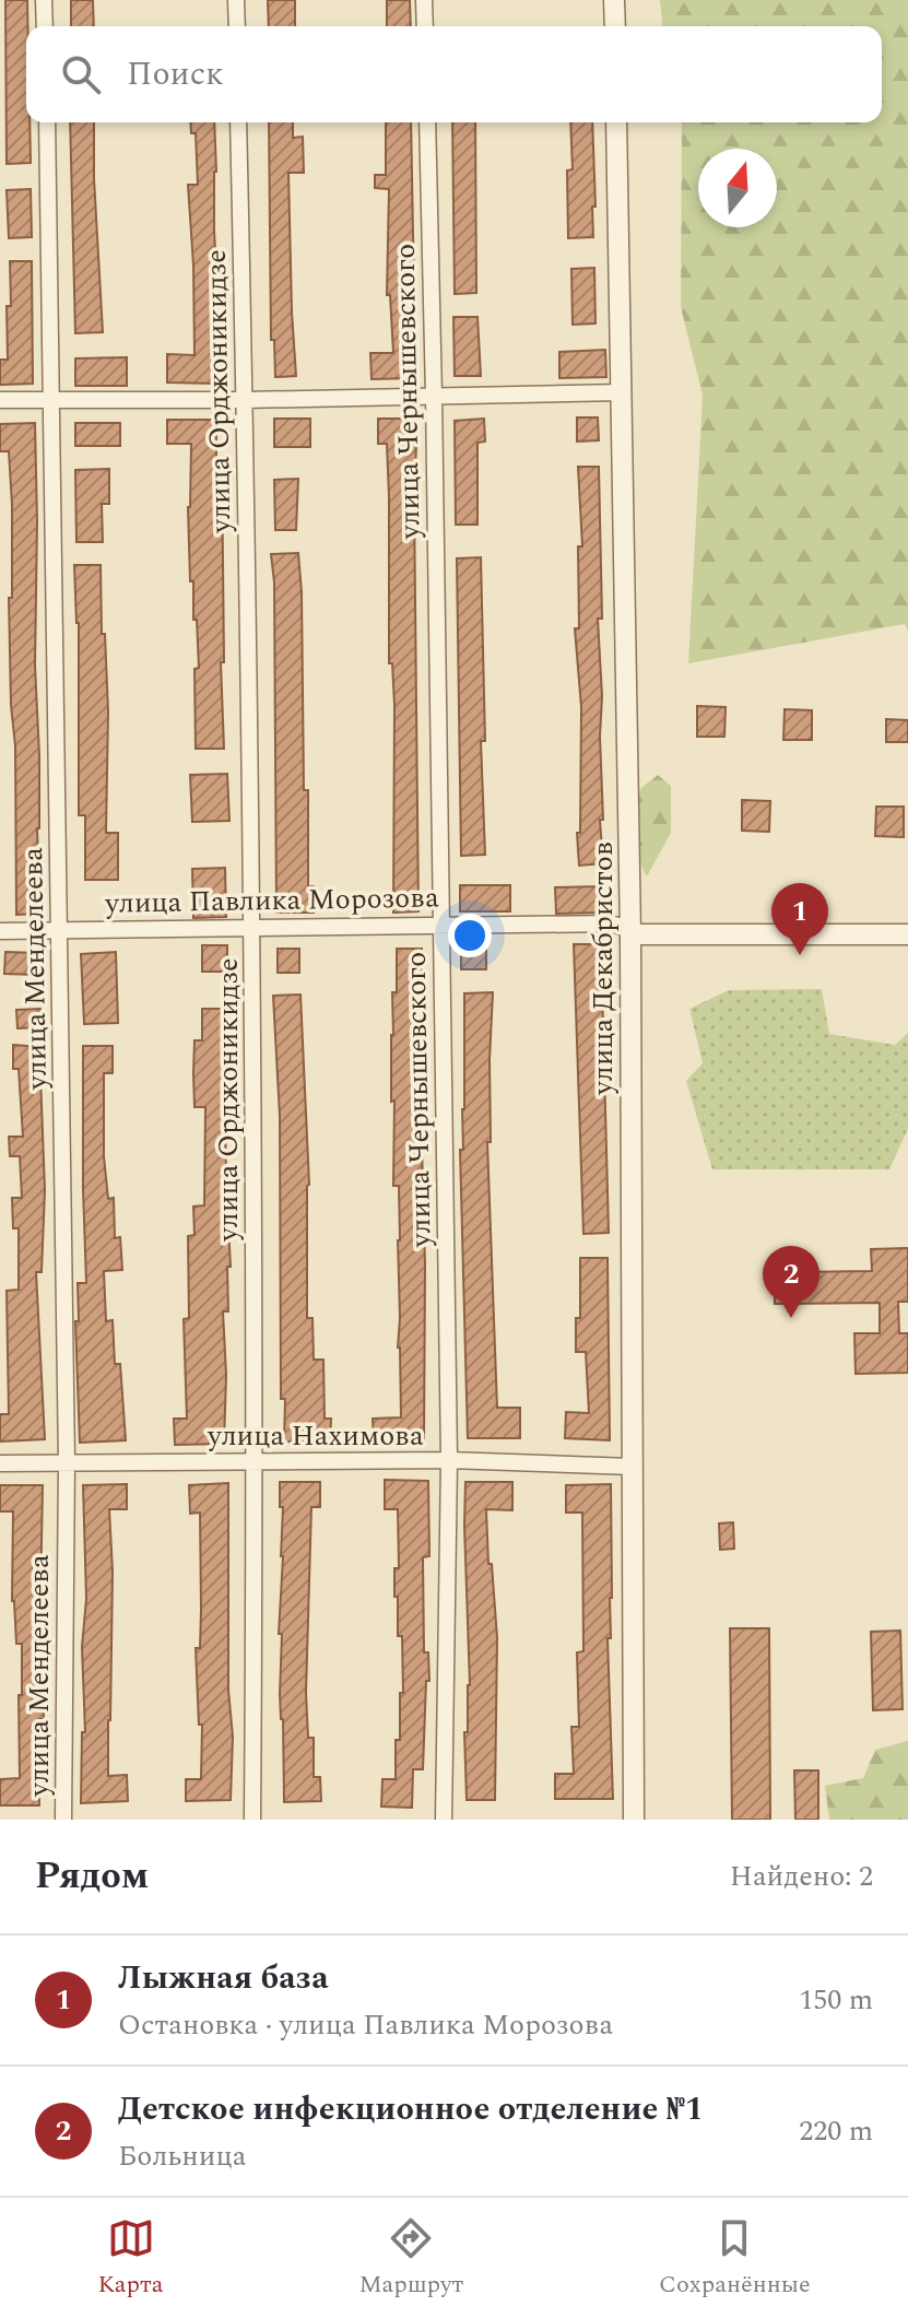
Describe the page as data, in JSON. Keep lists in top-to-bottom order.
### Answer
{
  "streets": {
    "street": [
      "улица Орджоникидзе",
      "улица Чернышевского",
      "улица Павлика Морозова",
      "улица Менделеева",
      "улица Декабристов",
      "улица Нахимова"
    ]
  },
  "crossings": [
    ["улица Орджоникидзе", "улица Павлика Морозова"],
    ["улица Орджоникидзе", "улица Нахимова"],
    ["улица Чернышевского", "улица Павлика Морозова"],
    ["улица Чернышевского", "улица Нахимова"],
    ["улица Павлика Морозова", "улица Менделеева"],
    ["улица Павлика Морозова", "улица Декабристов"],
    ["улица Менделеева", "улица Нахимова"],
    ["улица Декабристов", "улица Нахимова"]
  ],
  "north": "top",
  "page": {
    "search": "Поиск",
    "pins": ["1", "2"],
    "heading": ["Рядом", "Найдено: 2"],
    "list": [
      {
        "mark": "1",
        "name": "Лыжная база",
        "note": "Остановка · улица Павлика Морозова",
        "value": "150 m"
      },
      {
        "mark": "2",
        "name": "Детское инфекционное отделение №1",
        "note": "Больница",
        "value": "220 m"
      }
    ],
    "nav": ["Карта", "Маршрут", "Сохранённые"]
  }
}
